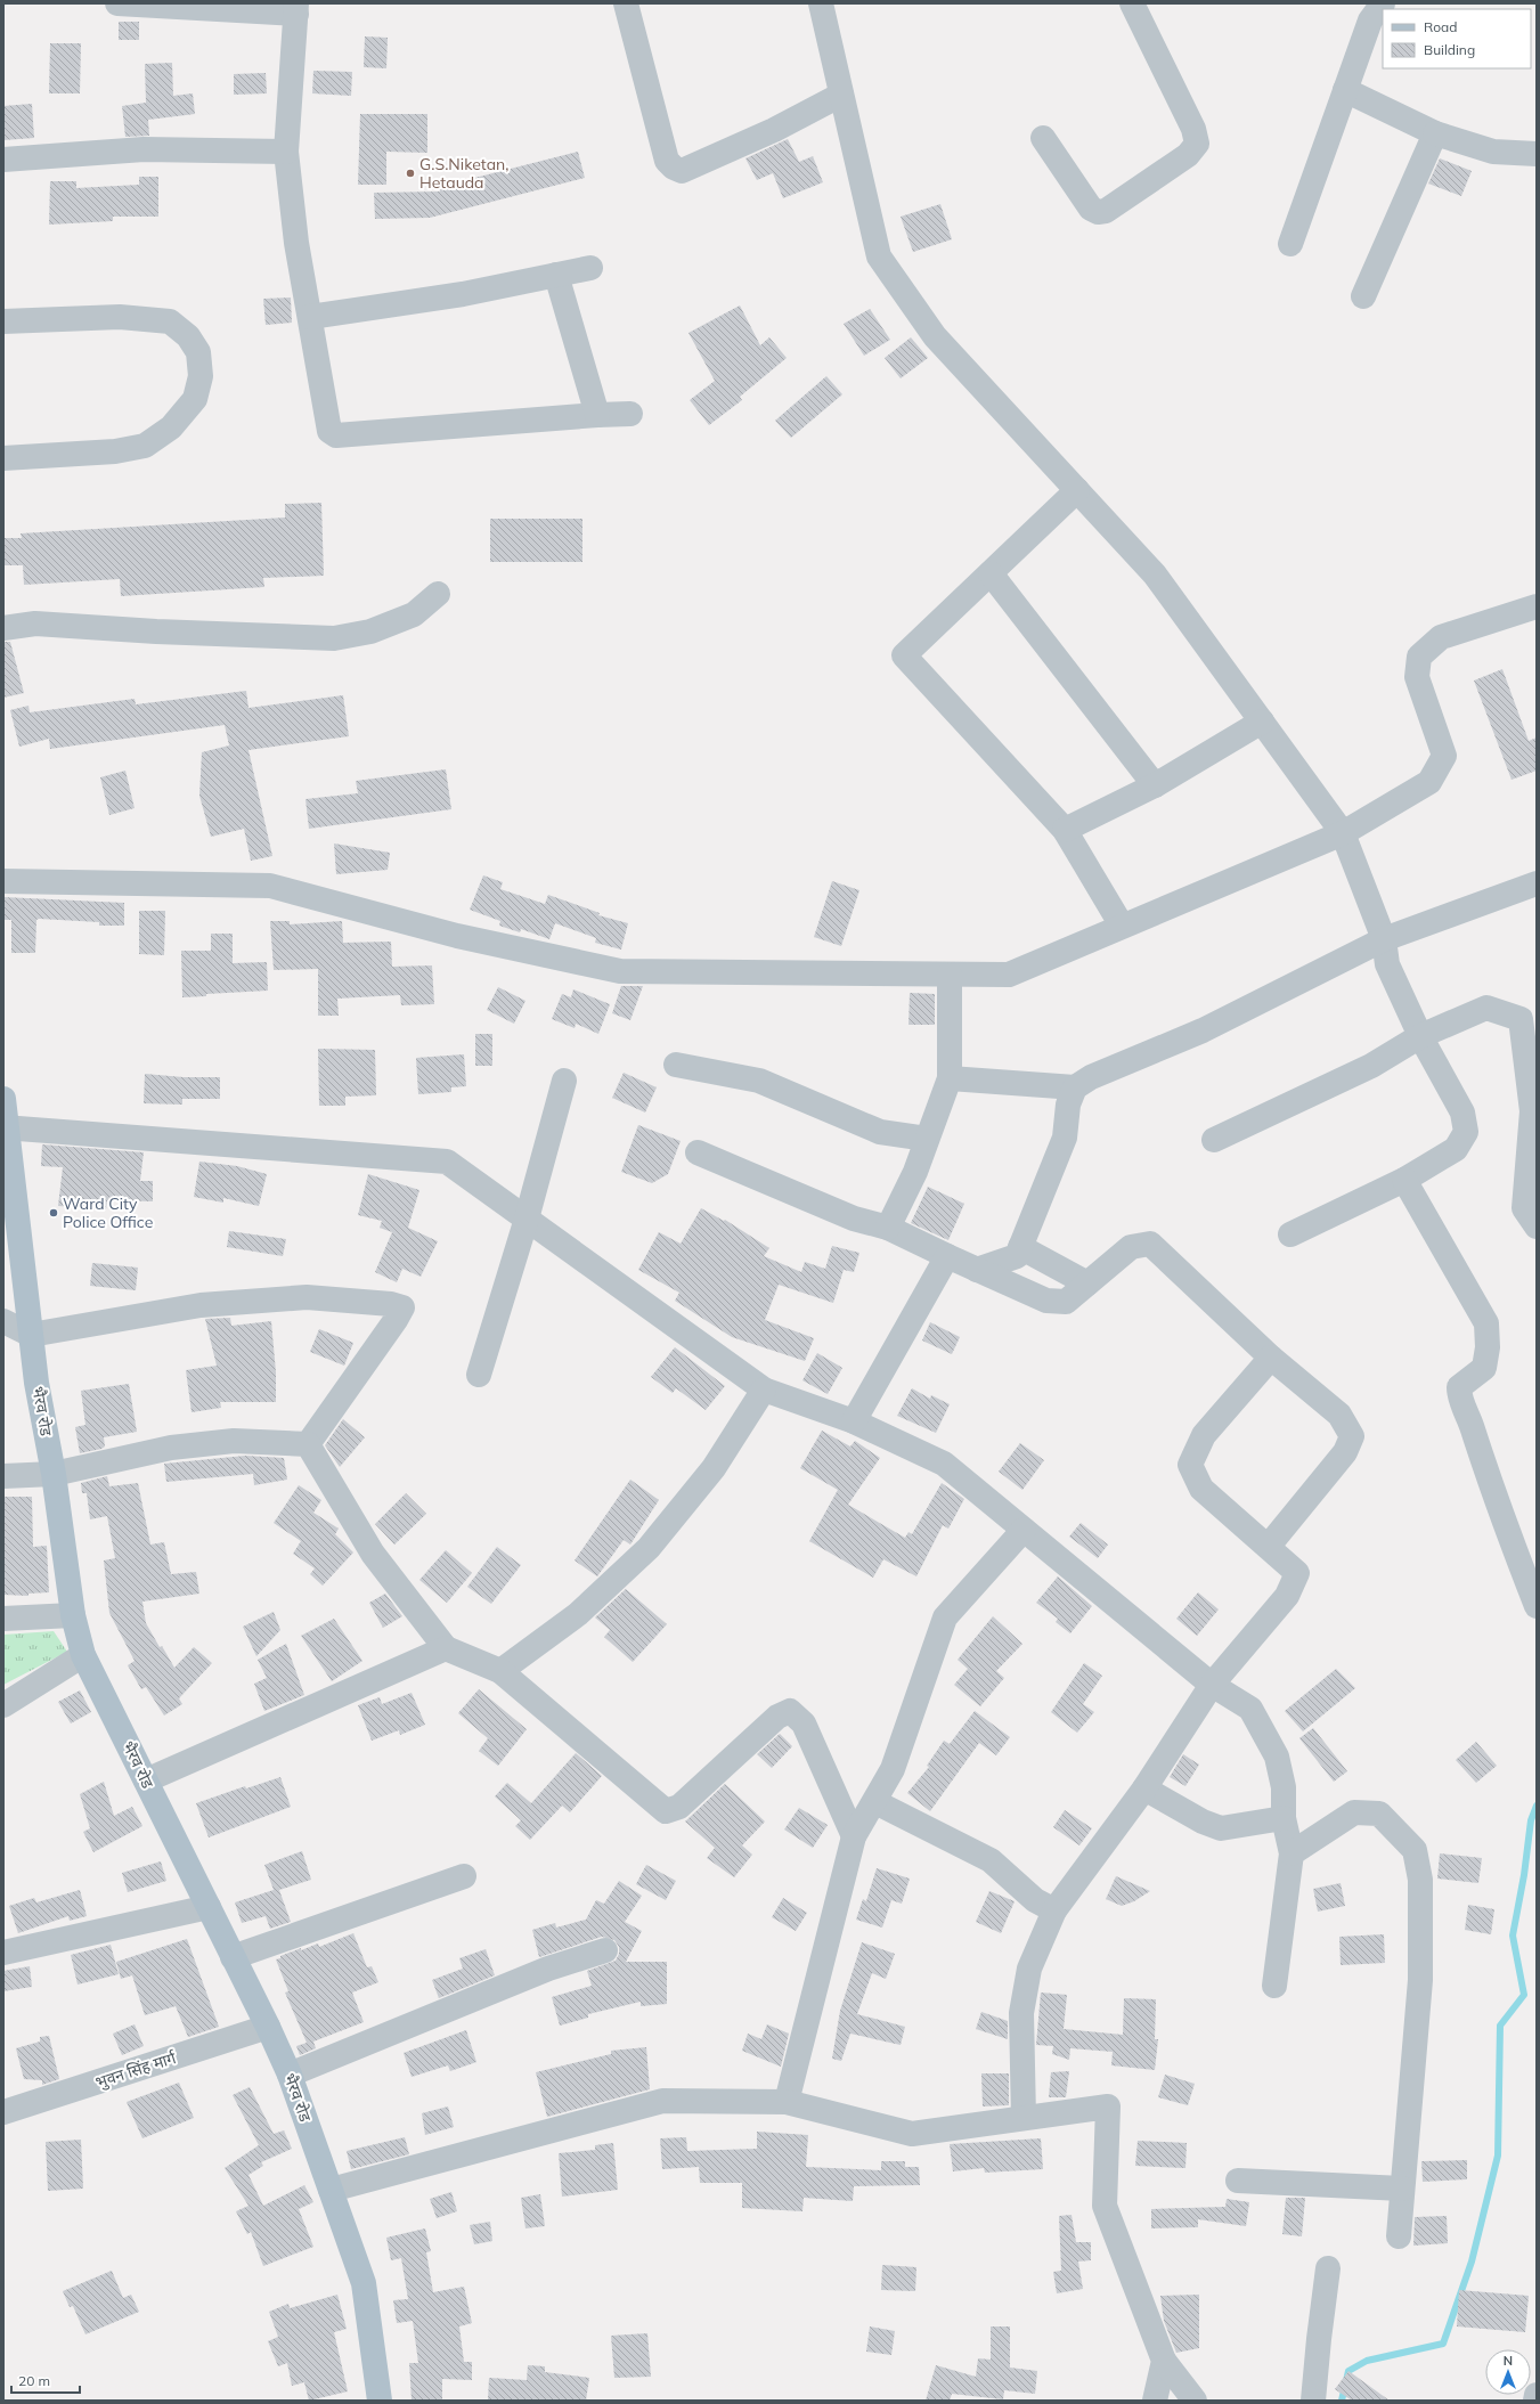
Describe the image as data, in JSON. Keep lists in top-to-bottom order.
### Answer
{
  "streets": {
    "main road": ["भैरव रोड"],
    "street": ["भुवन सिंह मार्ग"]
  },
  "crossings": [
    ["भैरव रोड", "भुवन सिंह मार्ग"]
  ],
  "places": ["G.S.Niketan, Hetauda", "Ward City Police Office"],
  "legend": ["Road", "Building"],
  "scale_bar": "20 m",
  "north": "top"
}
